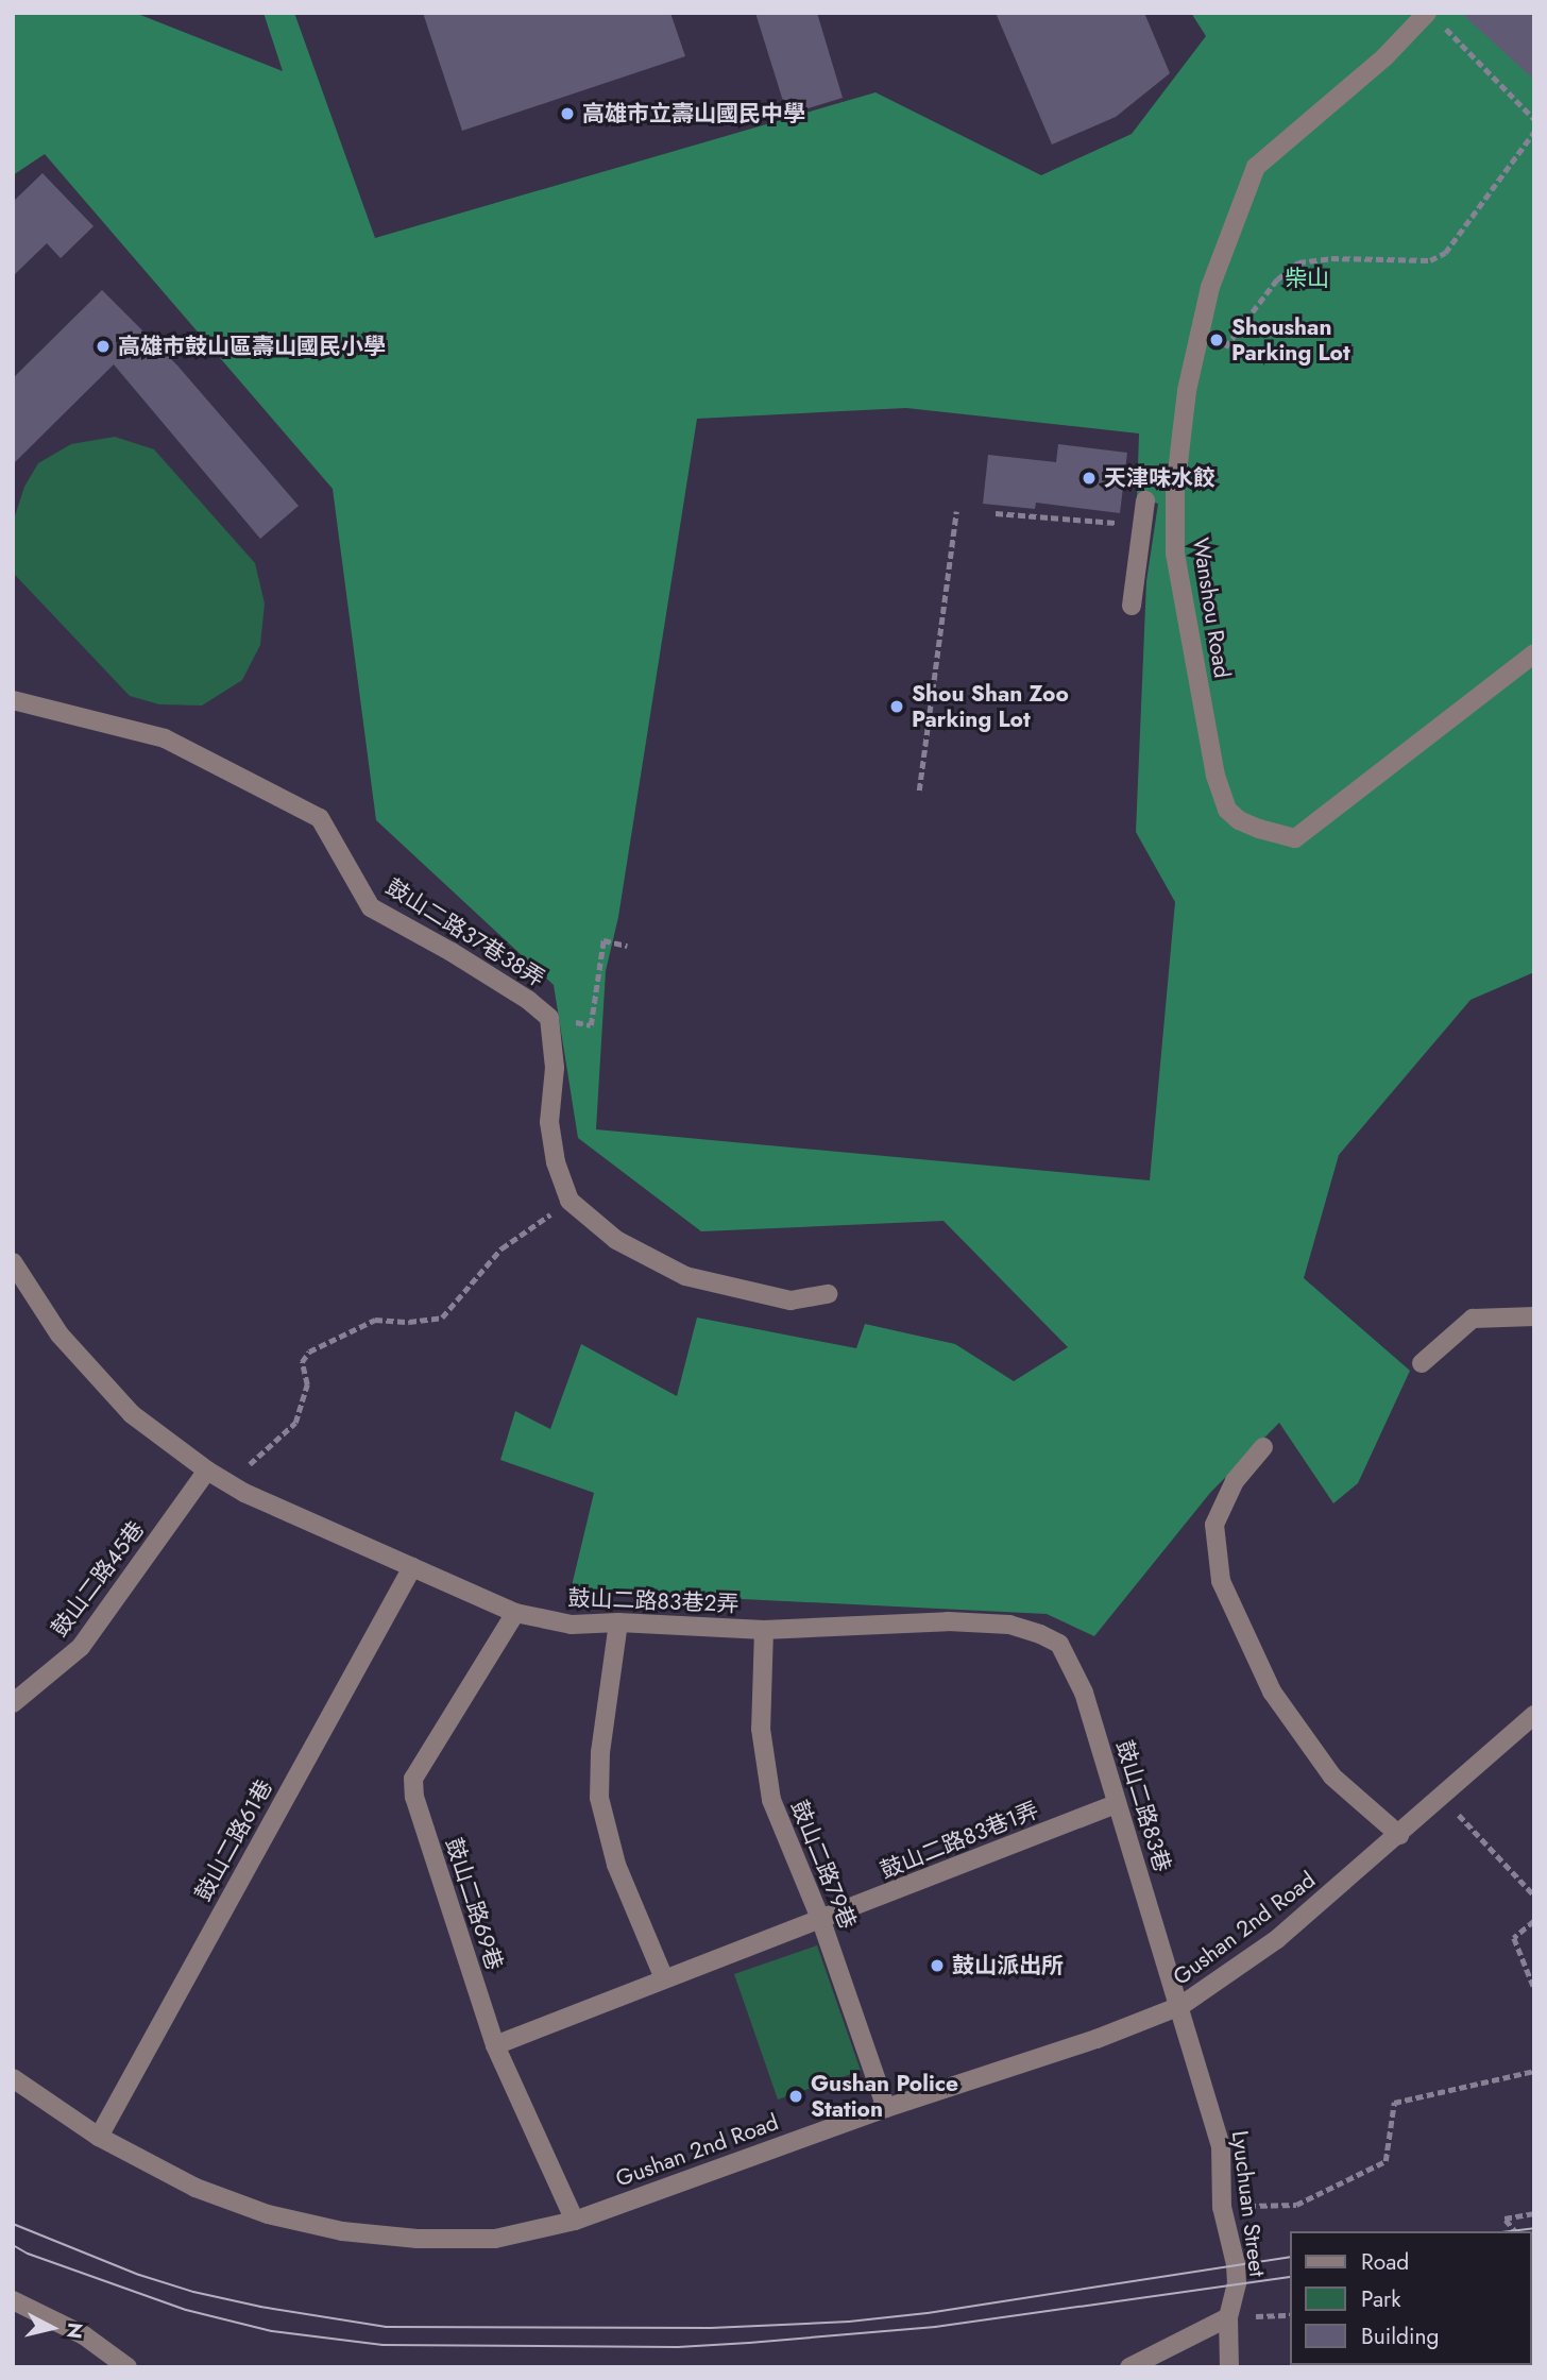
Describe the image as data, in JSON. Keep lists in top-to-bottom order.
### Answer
{
  "streets": {
    "street": [
      "Wanshou Road",
      "鼓山二路37巷38弄",
      "鼓山二路45巷",
      "鼓山二路83巷2弄",
      "鼓山二路83巷",
      "鼓山二路61巷",
      "鼓山二路83巷1弄",
      "鼓山二路79巷",
      "鼓山二路69巷",
      "Gushan 2nd Road",
      "Lyuchuan Street"
    ]
  },
  "crossings": [
    ["鼓山二路45巷", "鼓山二路83巷2弄"],
    ["鼓山二路83巷2弄", "鼓山二路83巷"],
    ["鼓山二路83巷2弄", "鼓山二路61巷"],
    ["鼓山二路83巷2弄", "鼓山二路79巷"],
    ["鼓山二路83巷2弄", "鼓山二路69巷"],
    ["鼓山二路83巷", "鼓山二路83巷1弄"],
    ["鼓山二路83巷", "Gushan 2nd Road"],
    ["鼓山二路83巷", "Lyuchuan Street"],
    ["鼓山二路61巷", "Gushan 2nd Road"],
    ["鼓山二路83巷1弄", "鼓山二路79巷"],
    ["鼓山二路83巷1弄", "鼓山二路69巷"],
    ["鼓山二路79巷", "Gushan 2nd Road"],
    ["鼓山二路69巷", "Gushan 2nd Road"],
    ["Gushan 2nd Road", "Lyuchuan Street"]
  ],
  "parks": ["柴山"],
  "places": [
    "高雄市立壽山國民中學",
    "Shoushan Parking Lot",
    "高雄市鼓山區壽山國民小學",
    "天津味水餃",
    "Shou Shan Zoo Parking Lot",
    "鼓山派出所",
    "Gushan Police Station"
  ],
  "legend": ["Road", "Park", "Building"],
  "north": "right"
}
